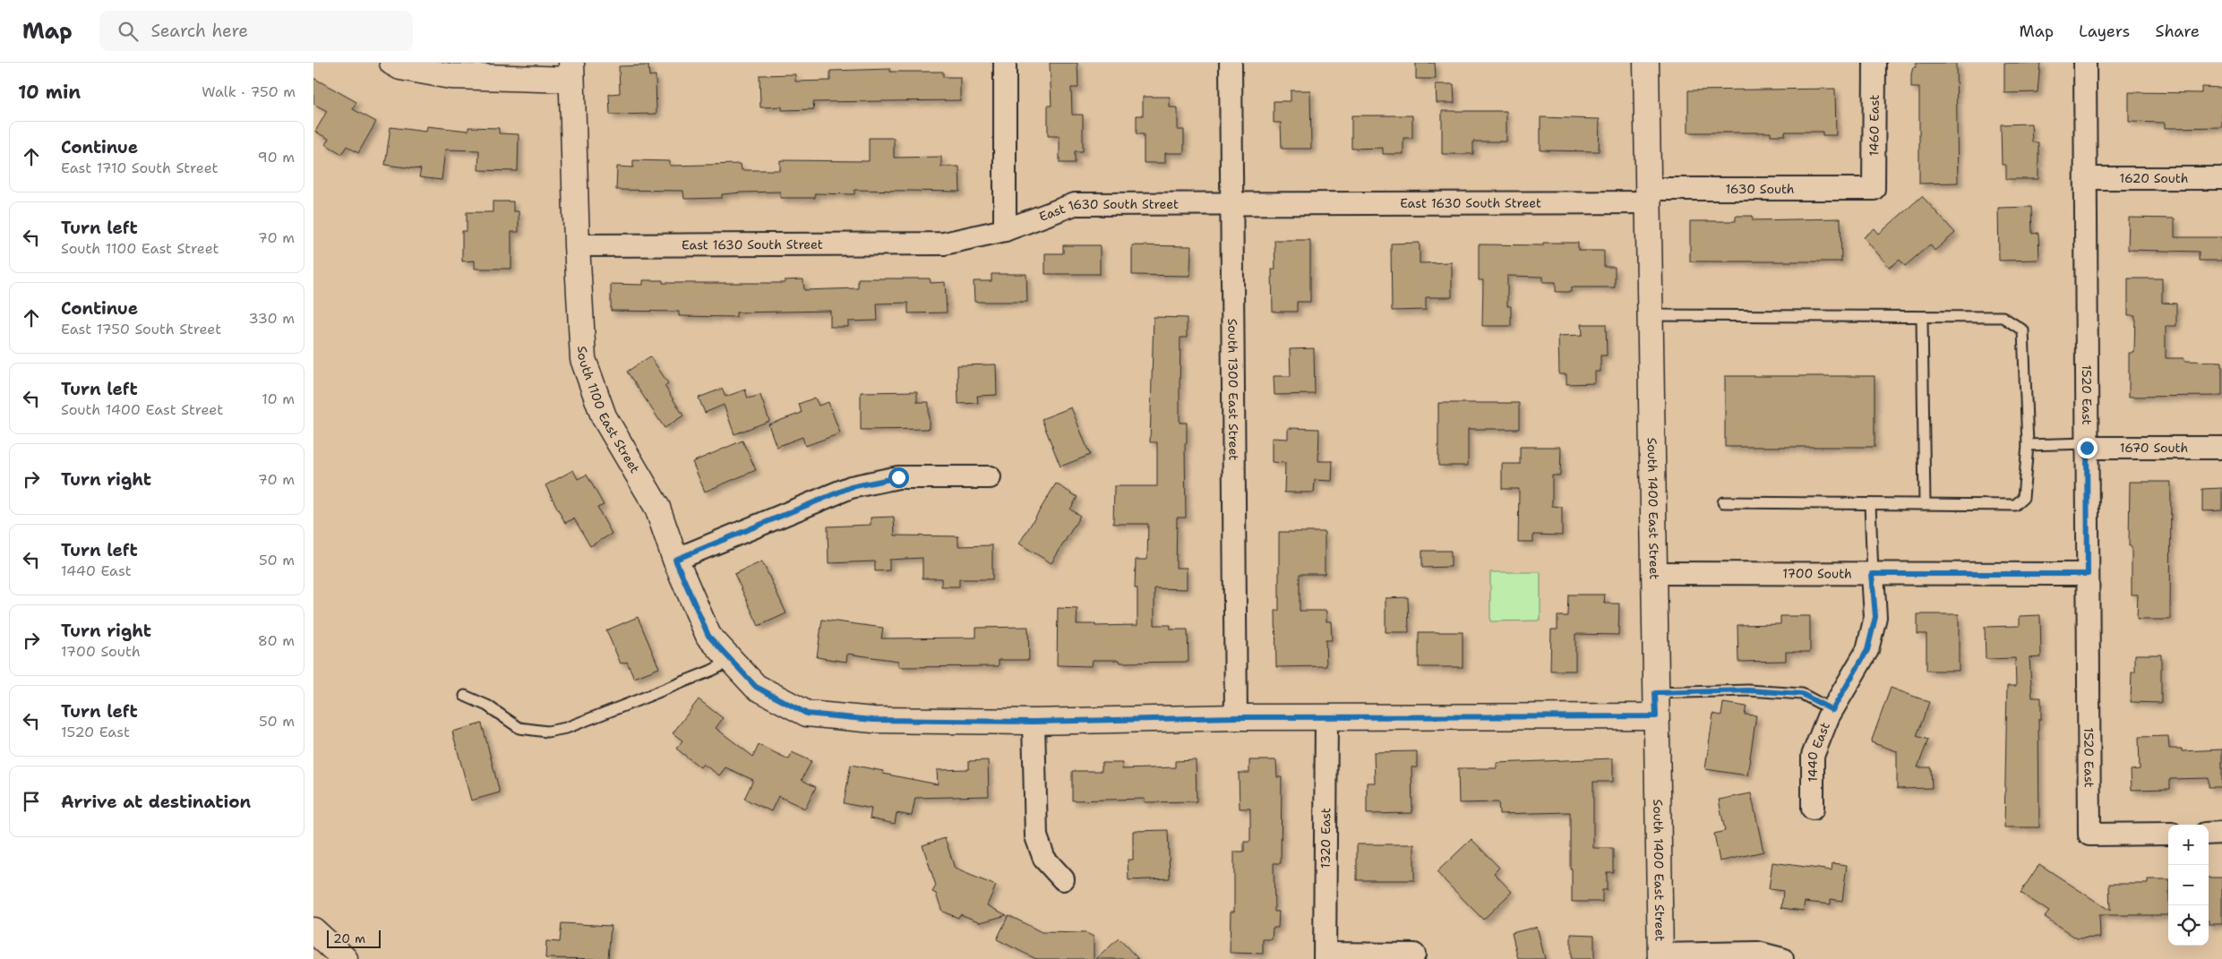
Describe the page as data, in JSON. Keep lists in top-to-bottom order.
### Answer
{
  "streets": {
    "street": [
      "1460 East",
      "1620 South",
      "1630 South",
      "East 1630 South Street",
      "South 1300 East Street",
      "1520 East",
      "South 1100 East Street",
      "1670 South",
      "South 1400 East Street",
      "1700 South",
      "1440 East",
      "1320 East"
    ]
  },
  "crossings": [
    ["1460 East", "1630 South"],
    ["1620 South", "1520 East"],
    ["1630 South", "East 1630 South Street"],
    ["1630 South", "South 1400 East Street"],
    ["East 1630 South Street", "South 1300 East Street"],
    ["East 1630 South Street", "South 1100 East Street"],
    ["East 1630 South Street", "South 1400 East Street"],
    ["South 1300 East Street", "South 1100 East Street"],
    ["1520 East", "1670 South"],
    ["1520 East", "1700 South"],
    ["South 1100 East Street", "South 1400 East Street"],
    ["South 1100 East Street", "1320 East"],
    ["South 1400 East Street", "1700 South"],
    ["1700 South", "1440 East"]
  ],
  "scale_bar": "20 m",
  "page": {
    "header": "Map",
    "search": "Search here",
    "nav": ["Map", "Layers", "Share"],
    "heading": ["10 min", "Walk · 750 m"],
    "list": [
      ["Continue", "East 1710 South Street", "90 m"],
      ["Turn left", "South 1100 East Street", "70 m"],
      ["Continue", "East 1750 South Street", "330 m"],
      ["Turn left", "South 1400 East Street", "10 m"],
      ["Turn right", "70 m"],
      ["Turn left", "1440 East", "50 m"],
      ["Turn right", "1700 South", "80 m"],
      ["Turn left", "1520 East", "50 m"],
      "Arrive at destination"
    ],
    "map_buttons": ["+", "−"],
    "scale": "20 m"
  }
}
